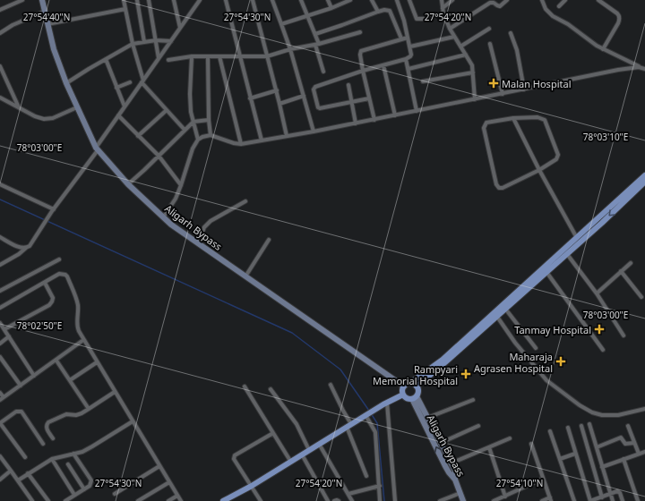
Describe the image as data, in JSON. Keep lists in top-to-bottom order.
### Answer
{
  "streets": {
    "main road": ["Aligarh Bypass"]
  },
  "places": {
    "health": [
      "Malan Hospital",
      "Tanmay Hospital",
      "Maharaja Agrasen Hospital",
      "Rampyari Memorial Hospital"
    ]
  },
  "coordinates": [
    "27°54'40\"N",
    "27°54'30\"N",
    "27°54'20\"N",
    "78°03'10\"E",
    "78°03'00\"E",
    "78°02'50\"E",
    "27°54'10\"N"
  ]
}
